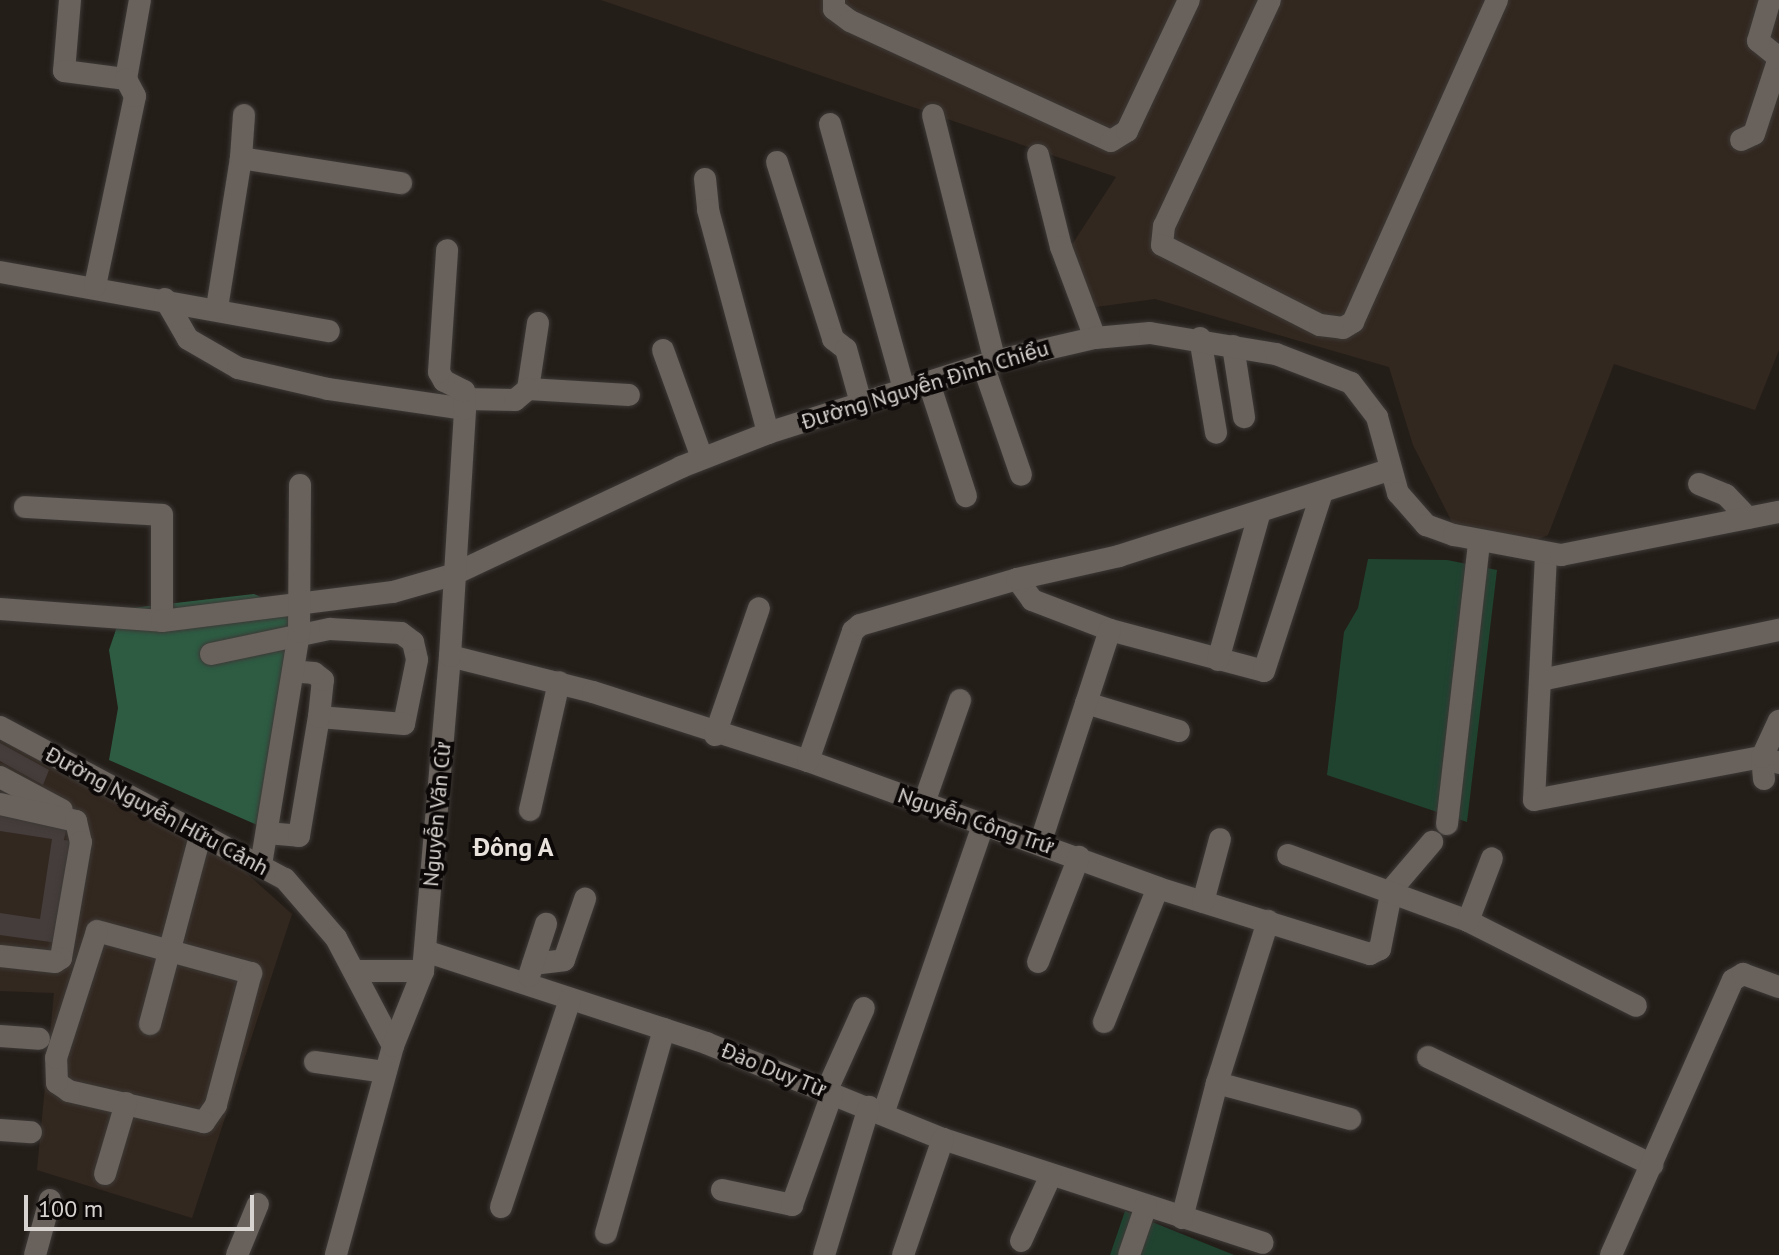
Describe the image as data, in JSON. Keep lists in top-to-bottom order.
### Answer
{
  "streets": {
    "street": [
      "Đường Nguyễn Đình Chiểu",
      "Đường Nguyễn Hữu Cảnh",
      "Nguyễn Văn Cừ",
      "Nguyễn Công Trứ",
      "Đào Duy Từ"
    ]
  },
  "crossings": [
    ["Đường Nguyễn Đình Chiểu", "Nguyễn Văn Cừ"],
    ["Đường Nguyễn Hữu Cảnh", "Nguyễn Văn Cừ"],
    ["Đường Nguyễn Hữu Cảnh", "Đào Duy Từ"],
    ["Nguyễn Văn Cừ", "Nguyễn Công Trứ"],
    ["Nguyễn Văn Cừ", "Đào Duy Từ"]
  ],
  "districts": ["Đông A"],
  "scale_bar": "100 m"
}
